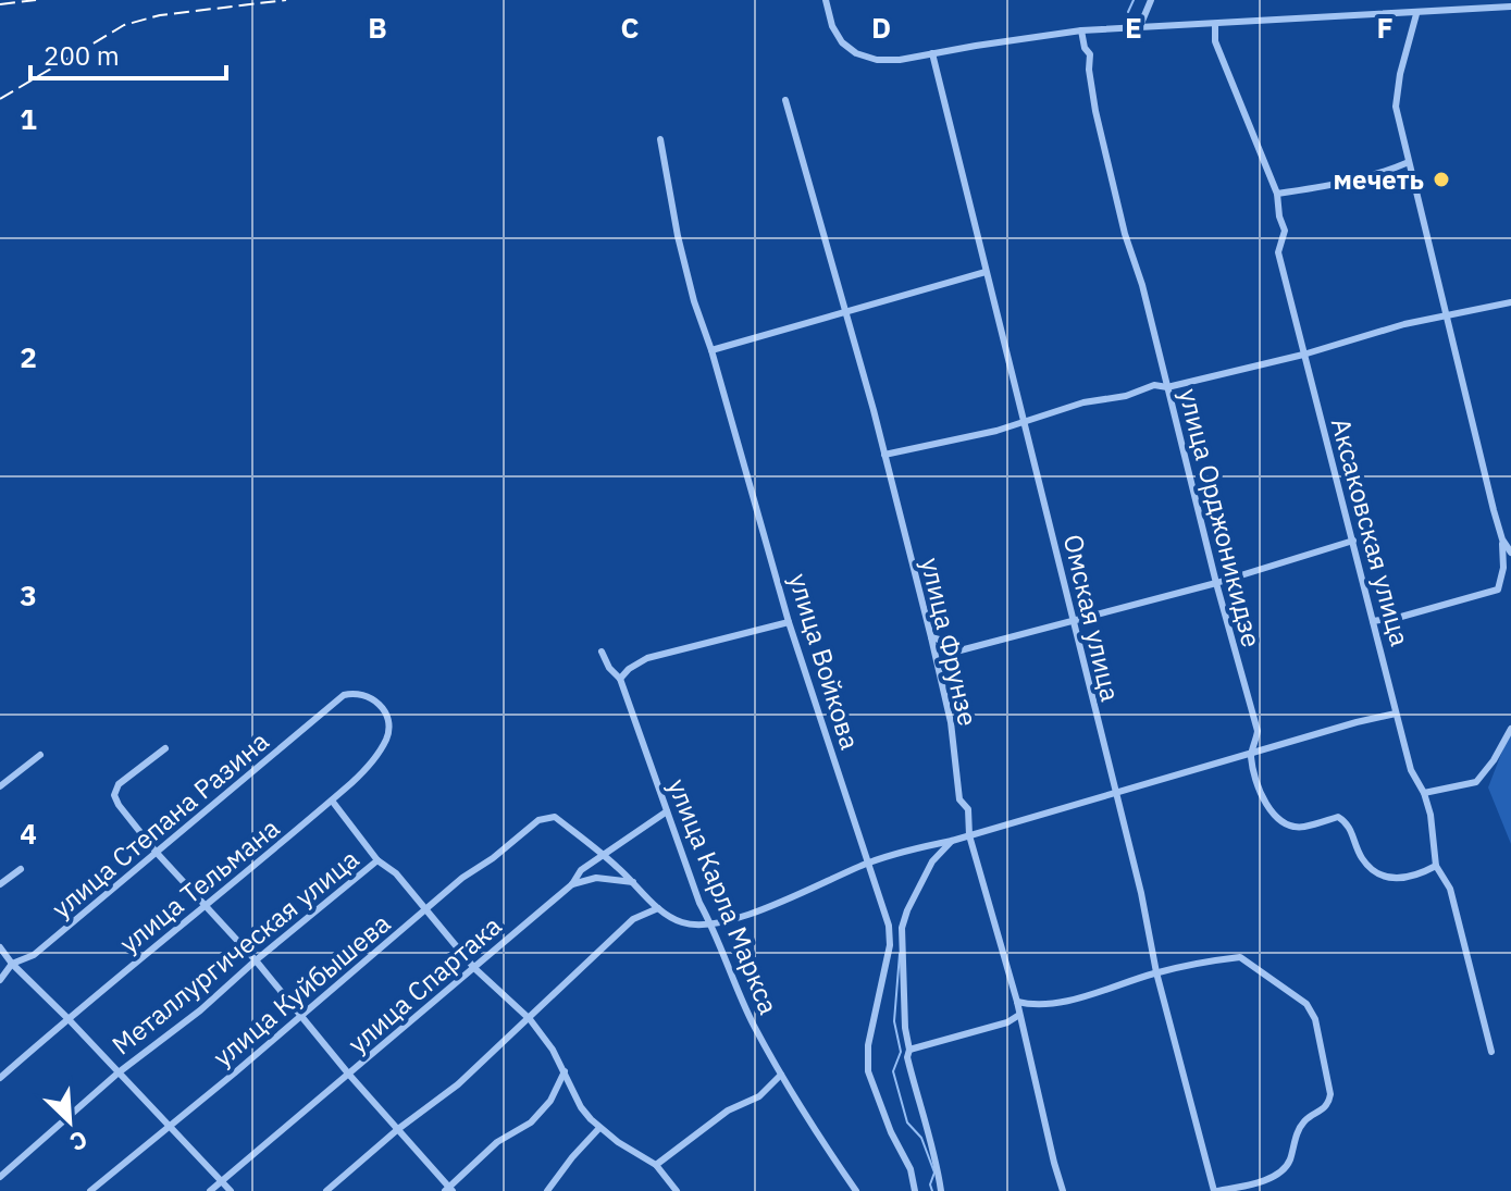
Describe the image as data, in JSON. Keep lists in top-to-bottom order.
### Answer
{
  "streets": {
    "street": [
      "улица Орджоникидзе",
      "Аксаковская улица",
      "Омская улица",
      "улица Фрунзе",
      "улица Войкова",
      "улица Степана Разина",
      "улица Тельмана",
      "улица Карла Маркса",
      "Металлургическая улица",
      "улица Спартака",
      "улица Куйбышева"
    ]
  },
  "crossings": [
    ["улица Орджоникидзе", "Аксаковская улица"],
    ["улица Степана Разина", "улица Тельмана"],
    ["улица Карла Маркса", "улица Спартака"],
    ["улица Спартака", "улица Куйбышева"]
  ],
  "places": ["мечеть"],
  "scale_bar": "200 m",
  "north": "bottom right",
  "grid": {
    "columns": [
      "B",
      "C",
      "D",
      "E",
      "F"
    ],
    "rows": [
      "1",
      "2",
      "3",
      "4"
    ]
  }
}
